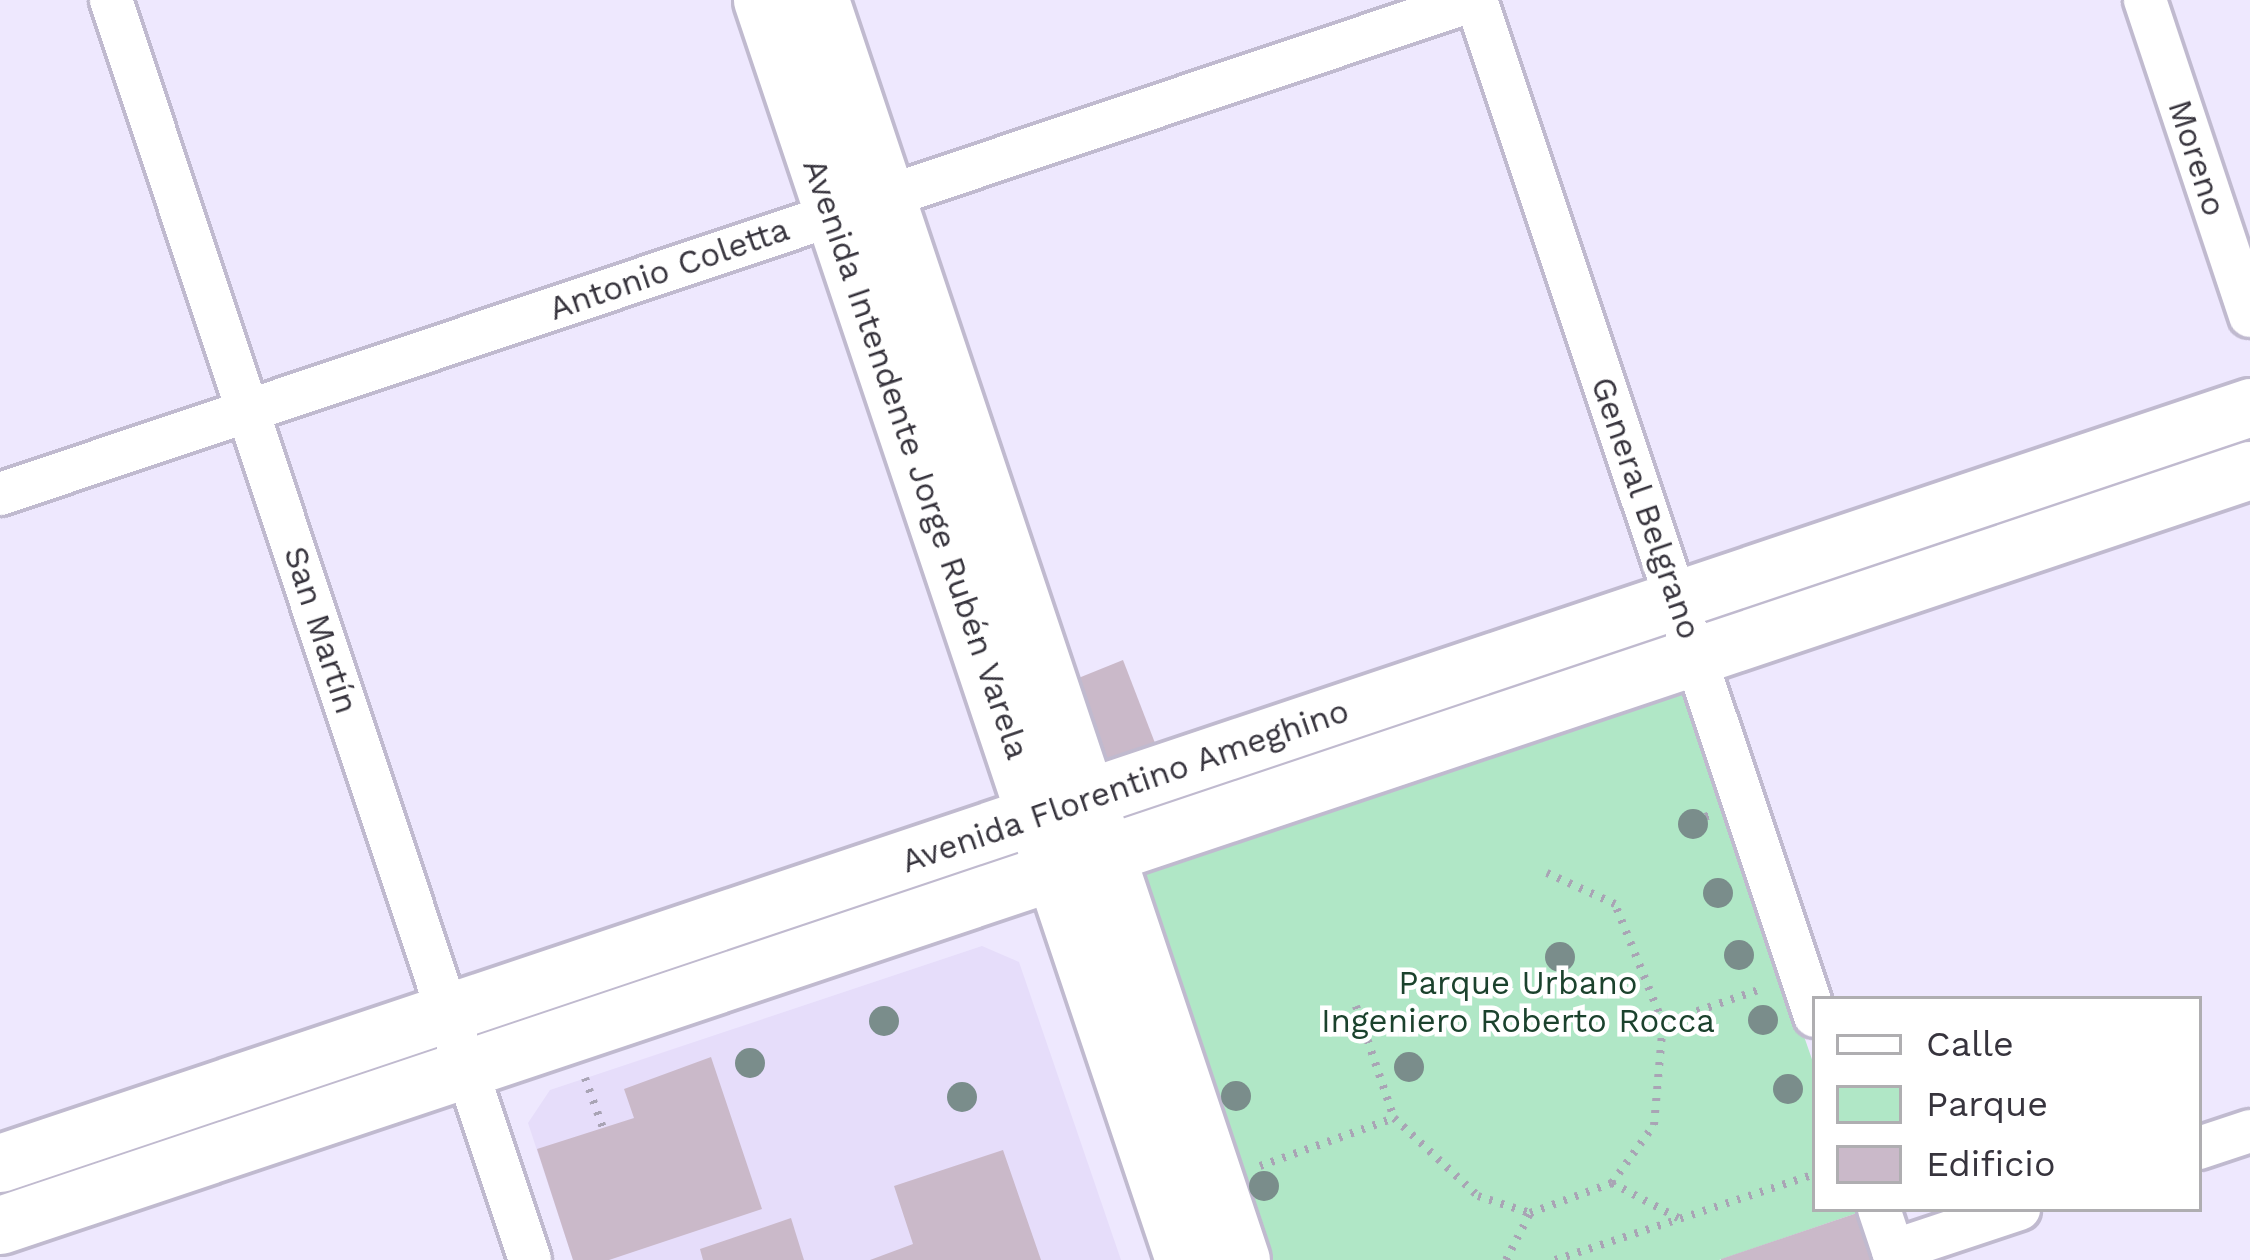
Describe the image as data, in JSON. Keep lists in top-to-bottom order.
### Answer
{
  "streets": {
    "main road": ["Avenida Intendente Jorge Rubén Varela", "Avenida Florentino Ameghino"],
    "street": [
      "Moreno",
      "Antonio Coletta",
      "General Belgrano",
      "San Martín"
    ]
  },
  "crossings": [
    ["Antonio Coletta", "Avenida Intendente Jorge Rubén Varela"],
    ["Antonio Coletta", "General Belgrano"],
    ["Antonio Coletta", "San Martín"],
    ["Avenida Intendente Jorge Rubén Varela", "Avenida Florentino Ameghino"],
    ["General Belgrano", "Avenida Florentino Ameghino"],
    ["San Martín", "Avenida Florentino Ameghino"]
  ],
  "parks": ["Parque Urbano Ingeniero Roberto Rocca"],
  "legend": ["Calle", "Parque", "Edificio"]
}
